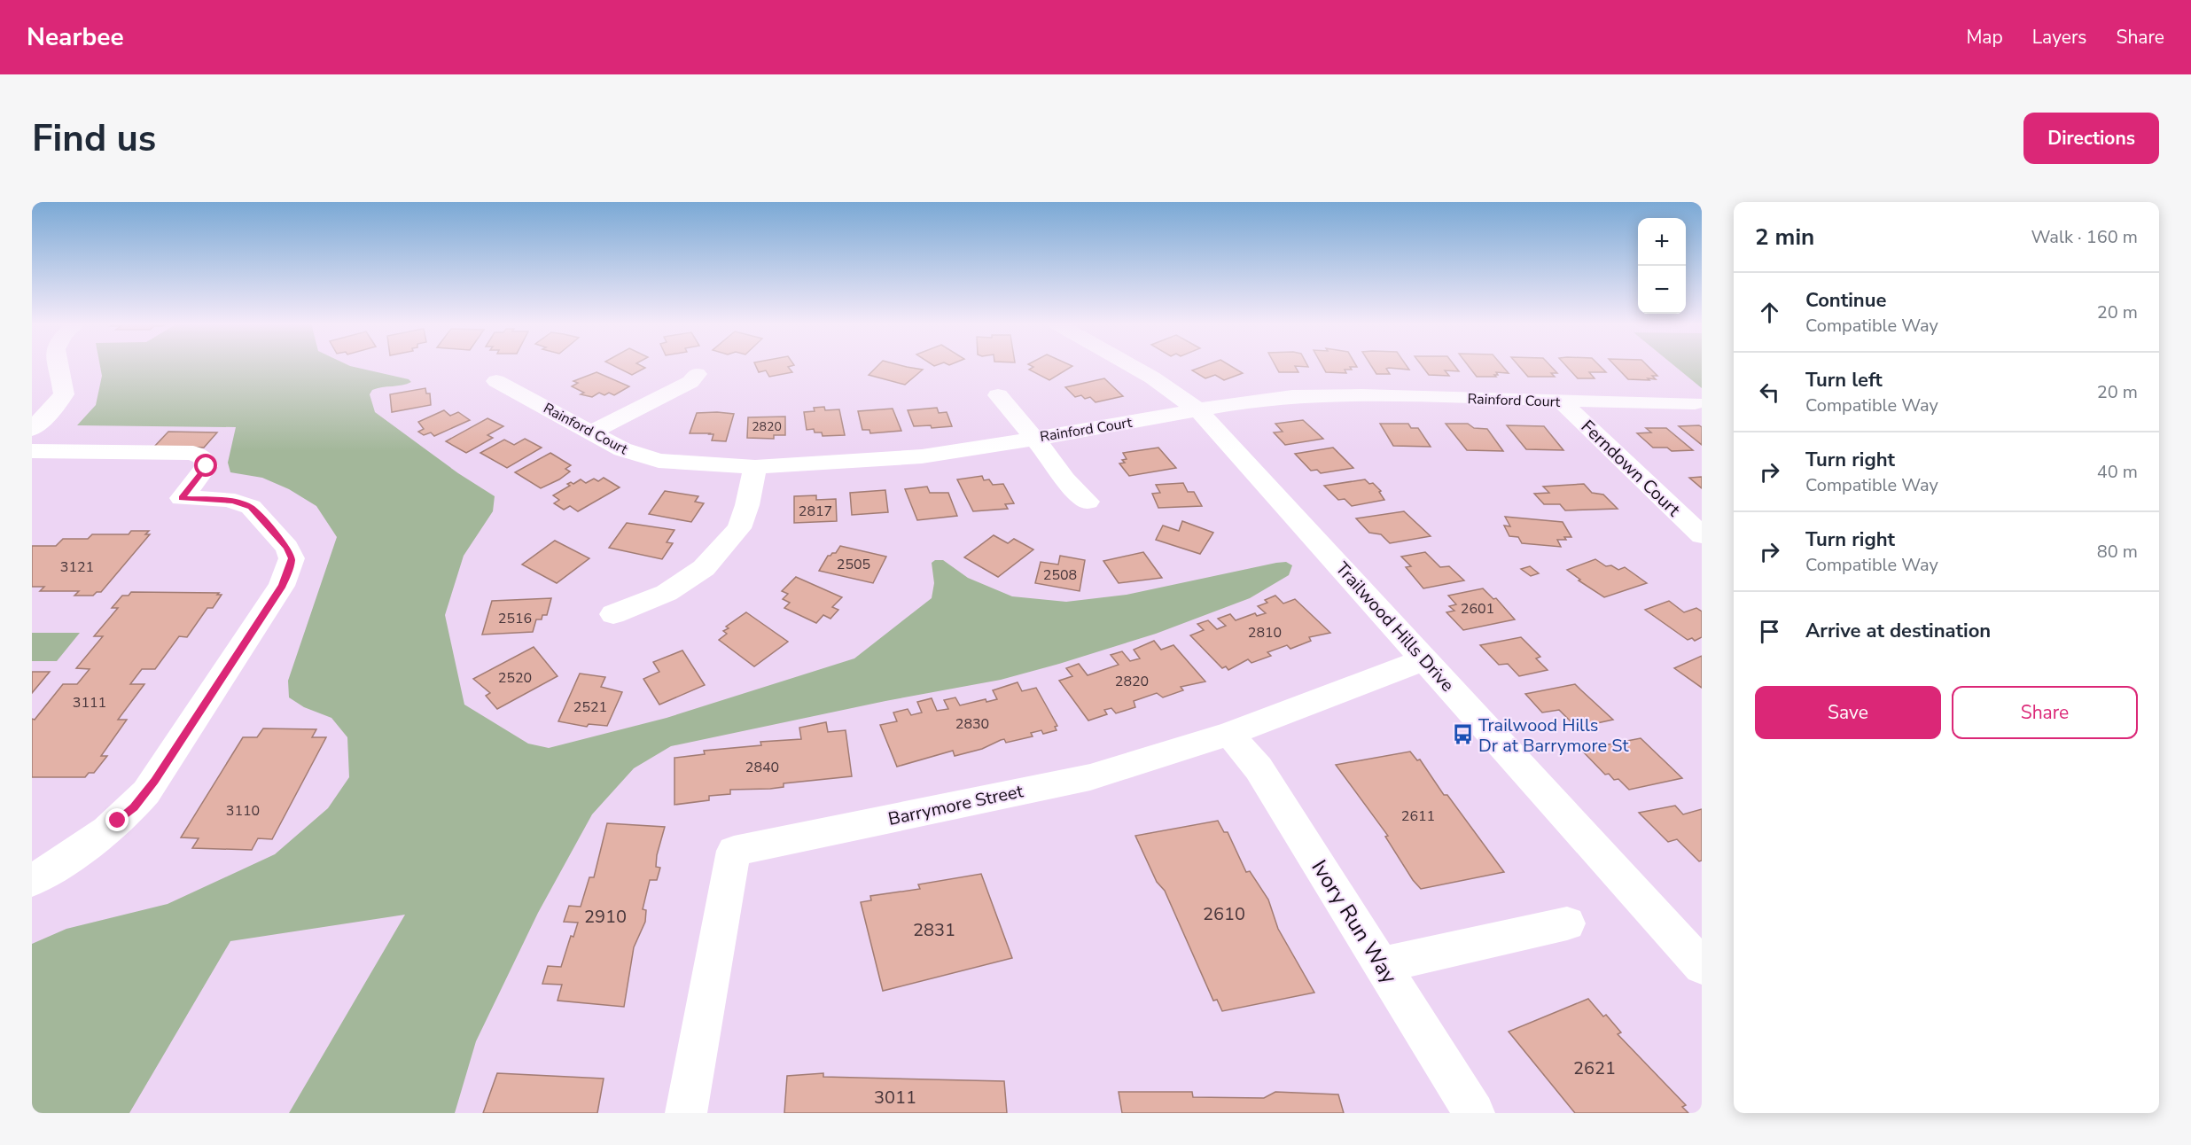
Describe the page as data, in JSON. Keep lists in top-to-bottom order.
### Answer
{
  "streets": {
    "street": [
      "Rainford Court",
      "Ferndown Court",
      "Trailwood Hills Drive",
      "Barrymore Street",
      "Ivory Run Way"
    ]
  },
  "crossings": [
    ["Rainford Court", "Ferndown Court"],
    ["Rainford Court", "Trailwood Hills Drive"],
    ["Trailwood Hills Drive", "Barrymore Street"],
    ["Barrymore Street", "Ivory Run Way"]
  ],
  "places": {
    "bus stop": ["Trailwood Hills Dr at Barrymore St"]
  },
  "house_numbers": [
    "2820",
    "2817",
    "2505",
    "3121",
    "2508",
    "2601",
    "2516",
    "2810",
    "2520",
    "2820",
    "3111",
    "2521",
    "2830",
    "2840",
    "3110",
    "2611",
    "2610",
    "2910",
    "2831",
    "2621",
    "3011"
  ],
  "page": {
    "header": "Nearbee",
    "nav": ["Map", "Layers", "Share"],
    "buttons": [
      "Directions",
      ["Save", "Share"]
    ],
    "title": "Find us",
    "heading": ["2 min", "Walk · 160 m"],
    "map_buttons": ["+", "−"],
    "list": [
      ["Continue", "Compatible Way", "20 m"],
      ["Turn left", "Compatible Way", "20 m"],
      ["Turn right", "Compatible Way", "40 m"],
      ["Turn right", "Compatible Way", "80 m"],
      "Arrive at destination"
    ]
  }
}
